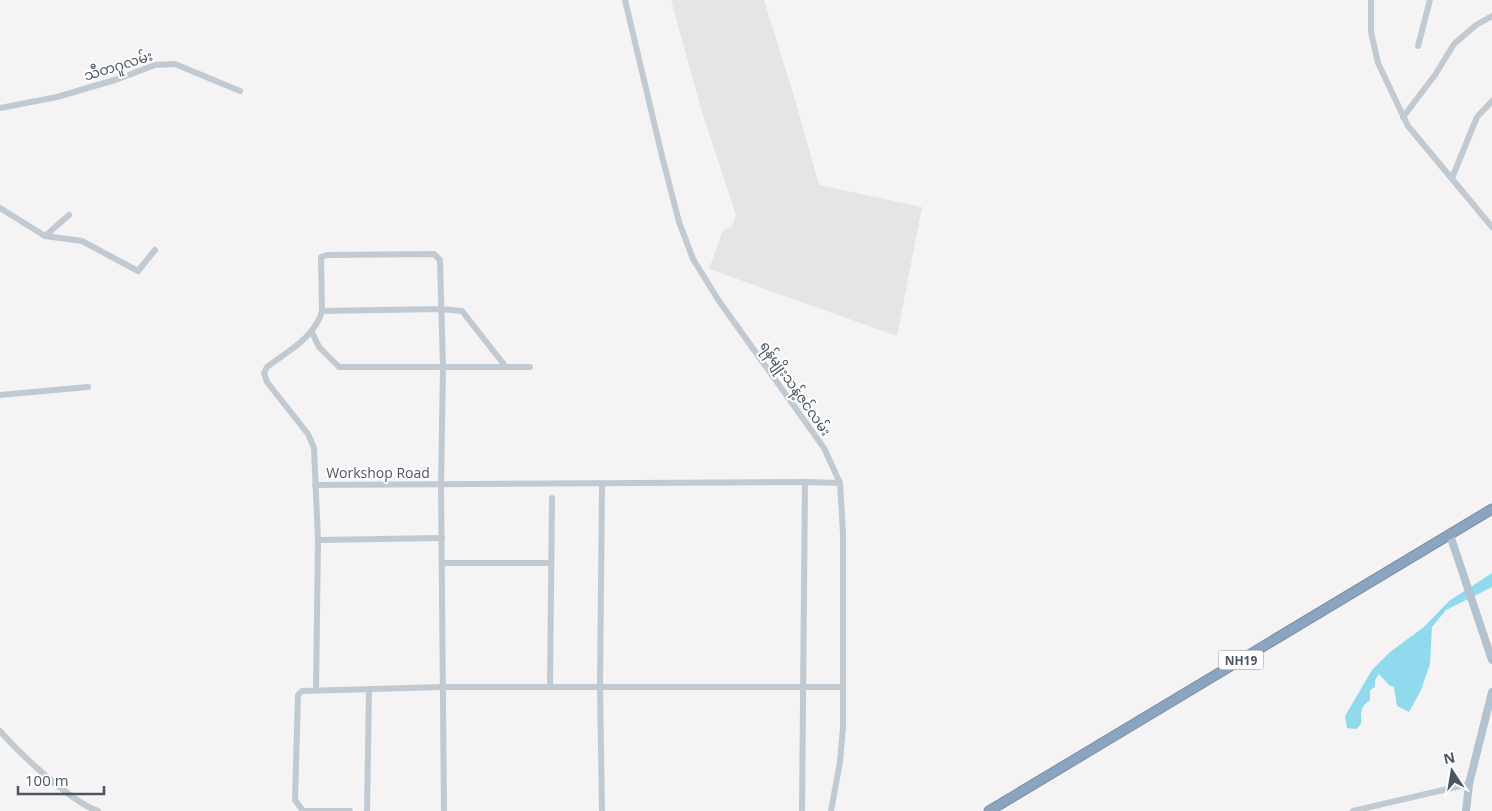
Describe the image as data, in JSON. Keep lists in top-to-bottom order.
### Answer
{
  "streets": {
    "highway": ["NH19"],
    "street": ["သီတဂူလမ်း", "ရန်မျိုးသန့်ဇင်လမ်း", "Workshop Road"]
  },
  "crossings": [
    ["ရန်မျိုးသန့်ဇင်လမ်း", "Workshop Road"]
  ],
  "scale_bar": "100 m",
  "north": "top"
}
